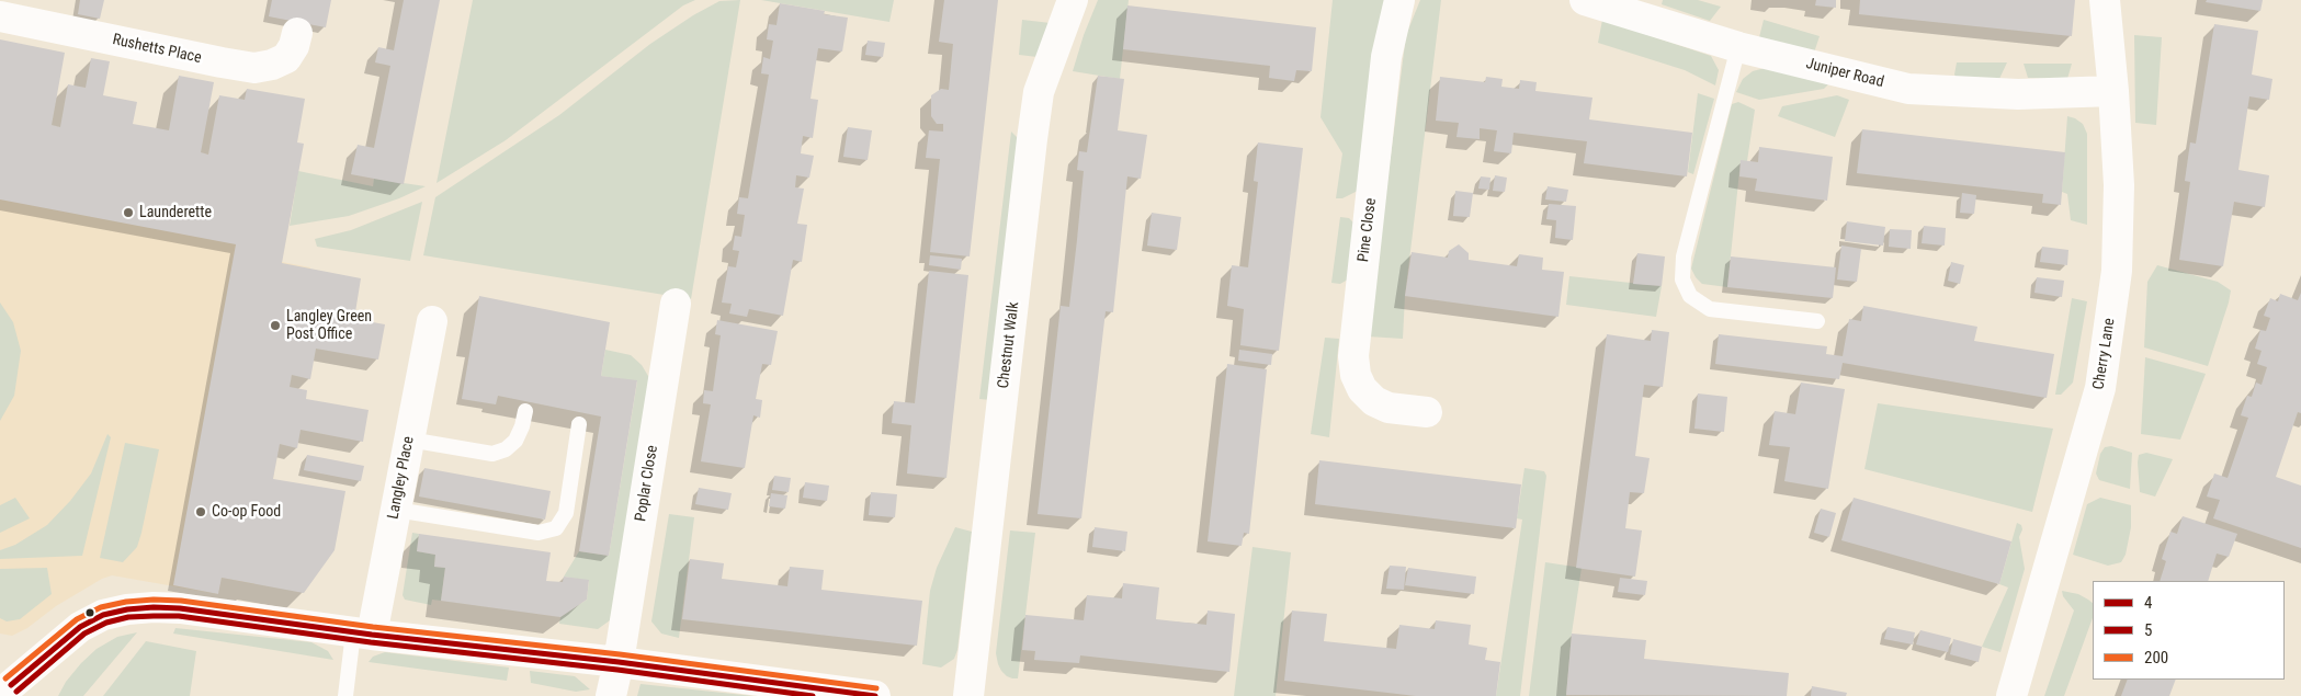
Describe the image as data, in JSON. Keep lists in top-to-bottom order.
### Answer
{
  "streets": {
    "street": [
      "Rushetts Place",
      "Juniper Road",
      "Pine Close",
      "Chestnut Walk",
      "Cherry Lane",
      "Langley Place",
      "Poplar Close"
    ]
  },
  "crossings": [
    ["Juniper Road", "Cherry Lane"]
  ],
  "places": ["Launderette", "Langley Green Post Office", "Co-op Food"],
  "lines": ["transit line 200", "transit line 4", "transit line 5"],
  "legend": ["4", "5", "200"]
}
